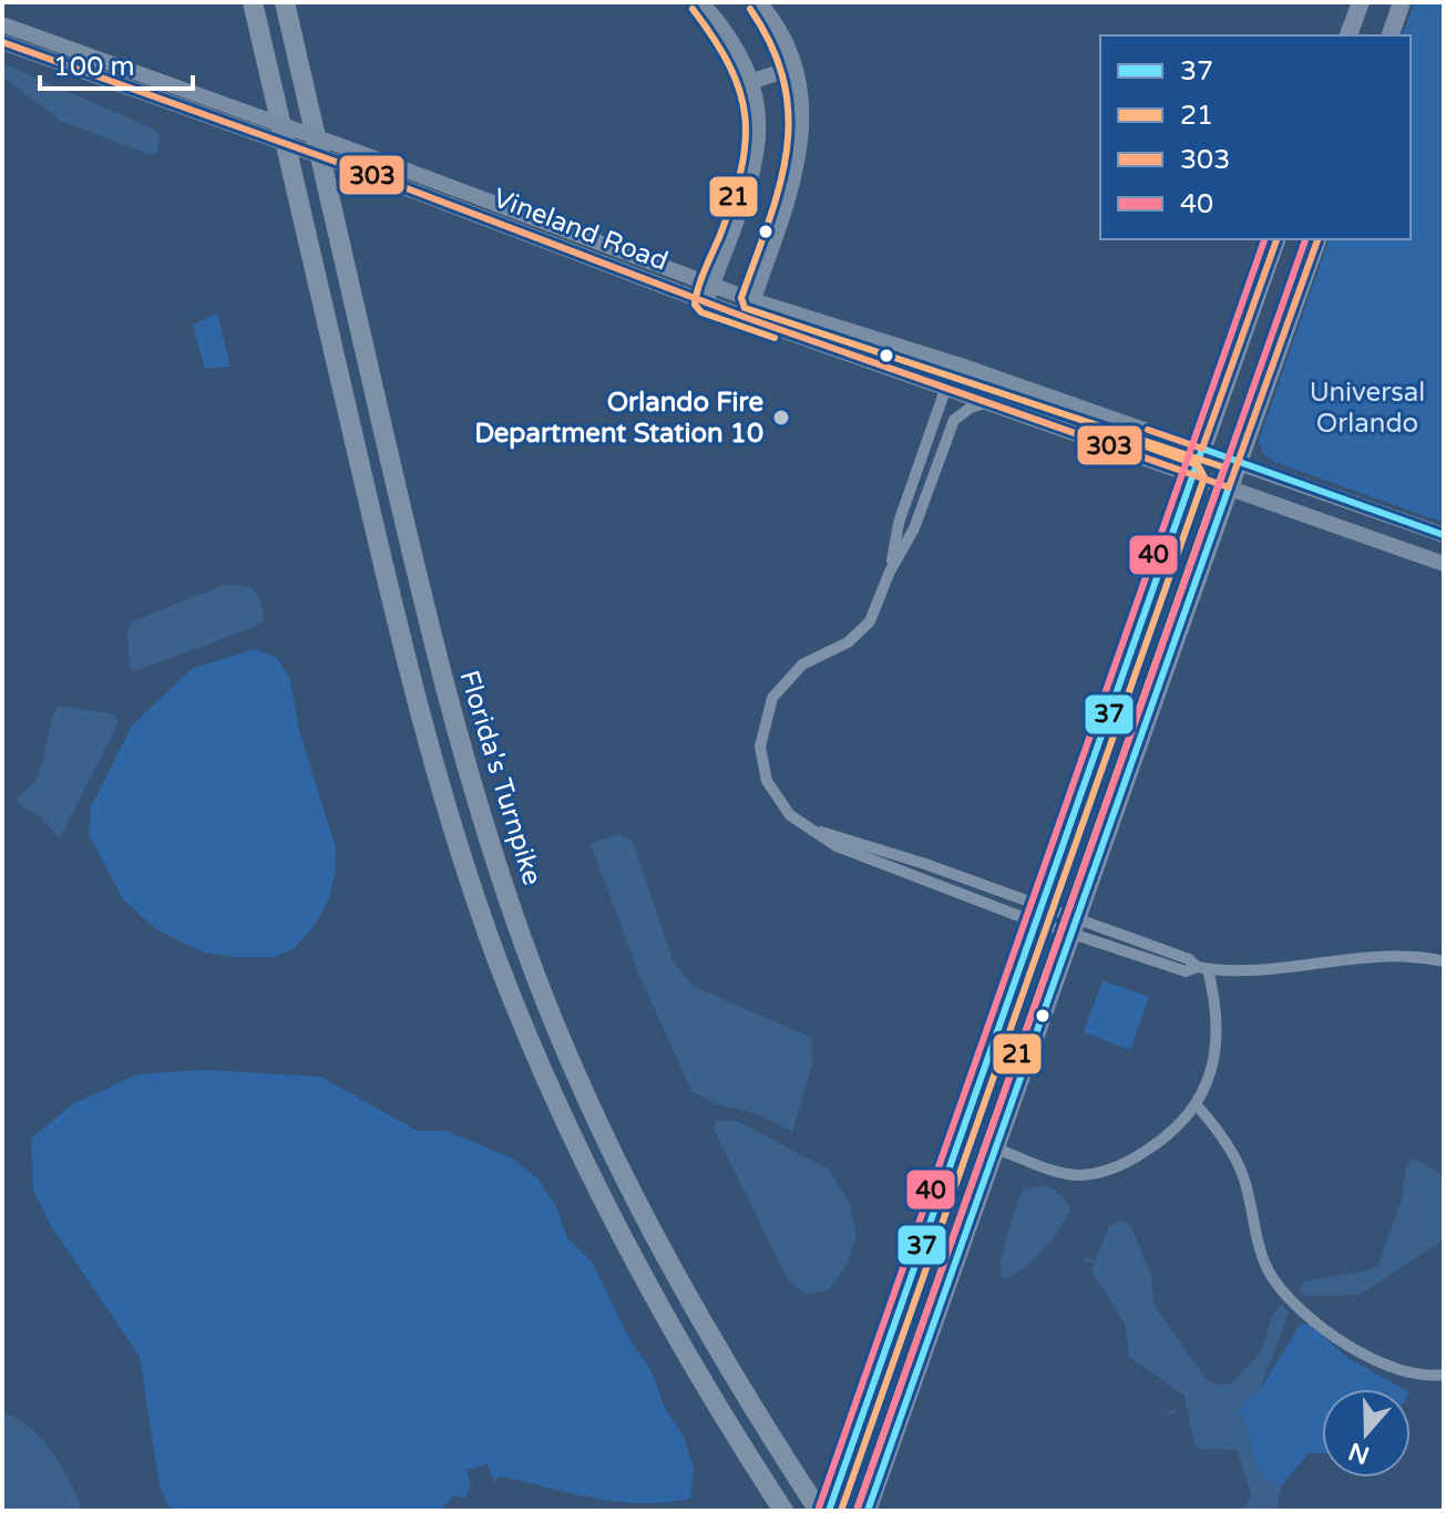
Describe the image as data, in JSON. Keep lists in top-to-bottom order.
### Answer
{
  "streets": {
    "highway": ["Florida's Turnpike"],
    "street": ["Vineland Road"]
  },
  "parks": ["Universal Orlando"],
  "places": ["Orlando Fire Department Station 10"],
  "lines": [
    "transit line 21",
    "transit line 303",
    "transit line 40",
    "transit line 37"
  ],
  "legend": [
    "37",
    "21",
    "303",
    "40"
  ],
  "scale_bar": "100 m",
  "north": "bottom"
}
